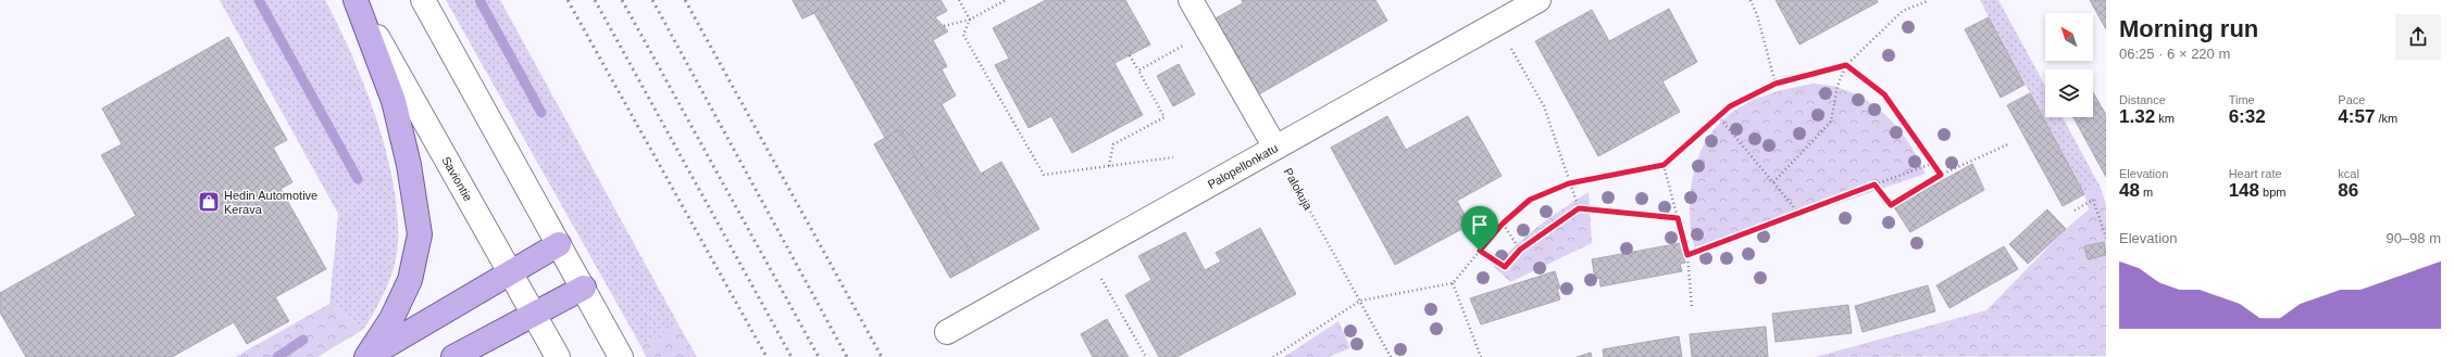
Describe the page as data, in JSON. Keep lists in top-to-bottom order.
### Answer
{
  "streets": {
    "street": ["Palopellonkatu", "Saviontie"],
    "path": ["Palokuja"]
  },
  "crossings": [
    ["Palopellonkatu", "Palokuja"]
  ],
  "places": {
    "shop": ["Hedin Automotive Kerava"]
  },
  "north": "top left",
  "page": {
    "heading": ["Morning run", "06:25 · 6 × 220 m"],
    "stats": [
      ["Distance", "1.32 km"],
      ["Time", "6:32"],
      ["Pace", "4:57 /km"],
      ["Elevation", "48 m"],
      ["Heart rate", "148 bpm"],
      ["kcal", "86"]
    ],
    "chart": ["Elevation", "90–98 m"]
  }
}
